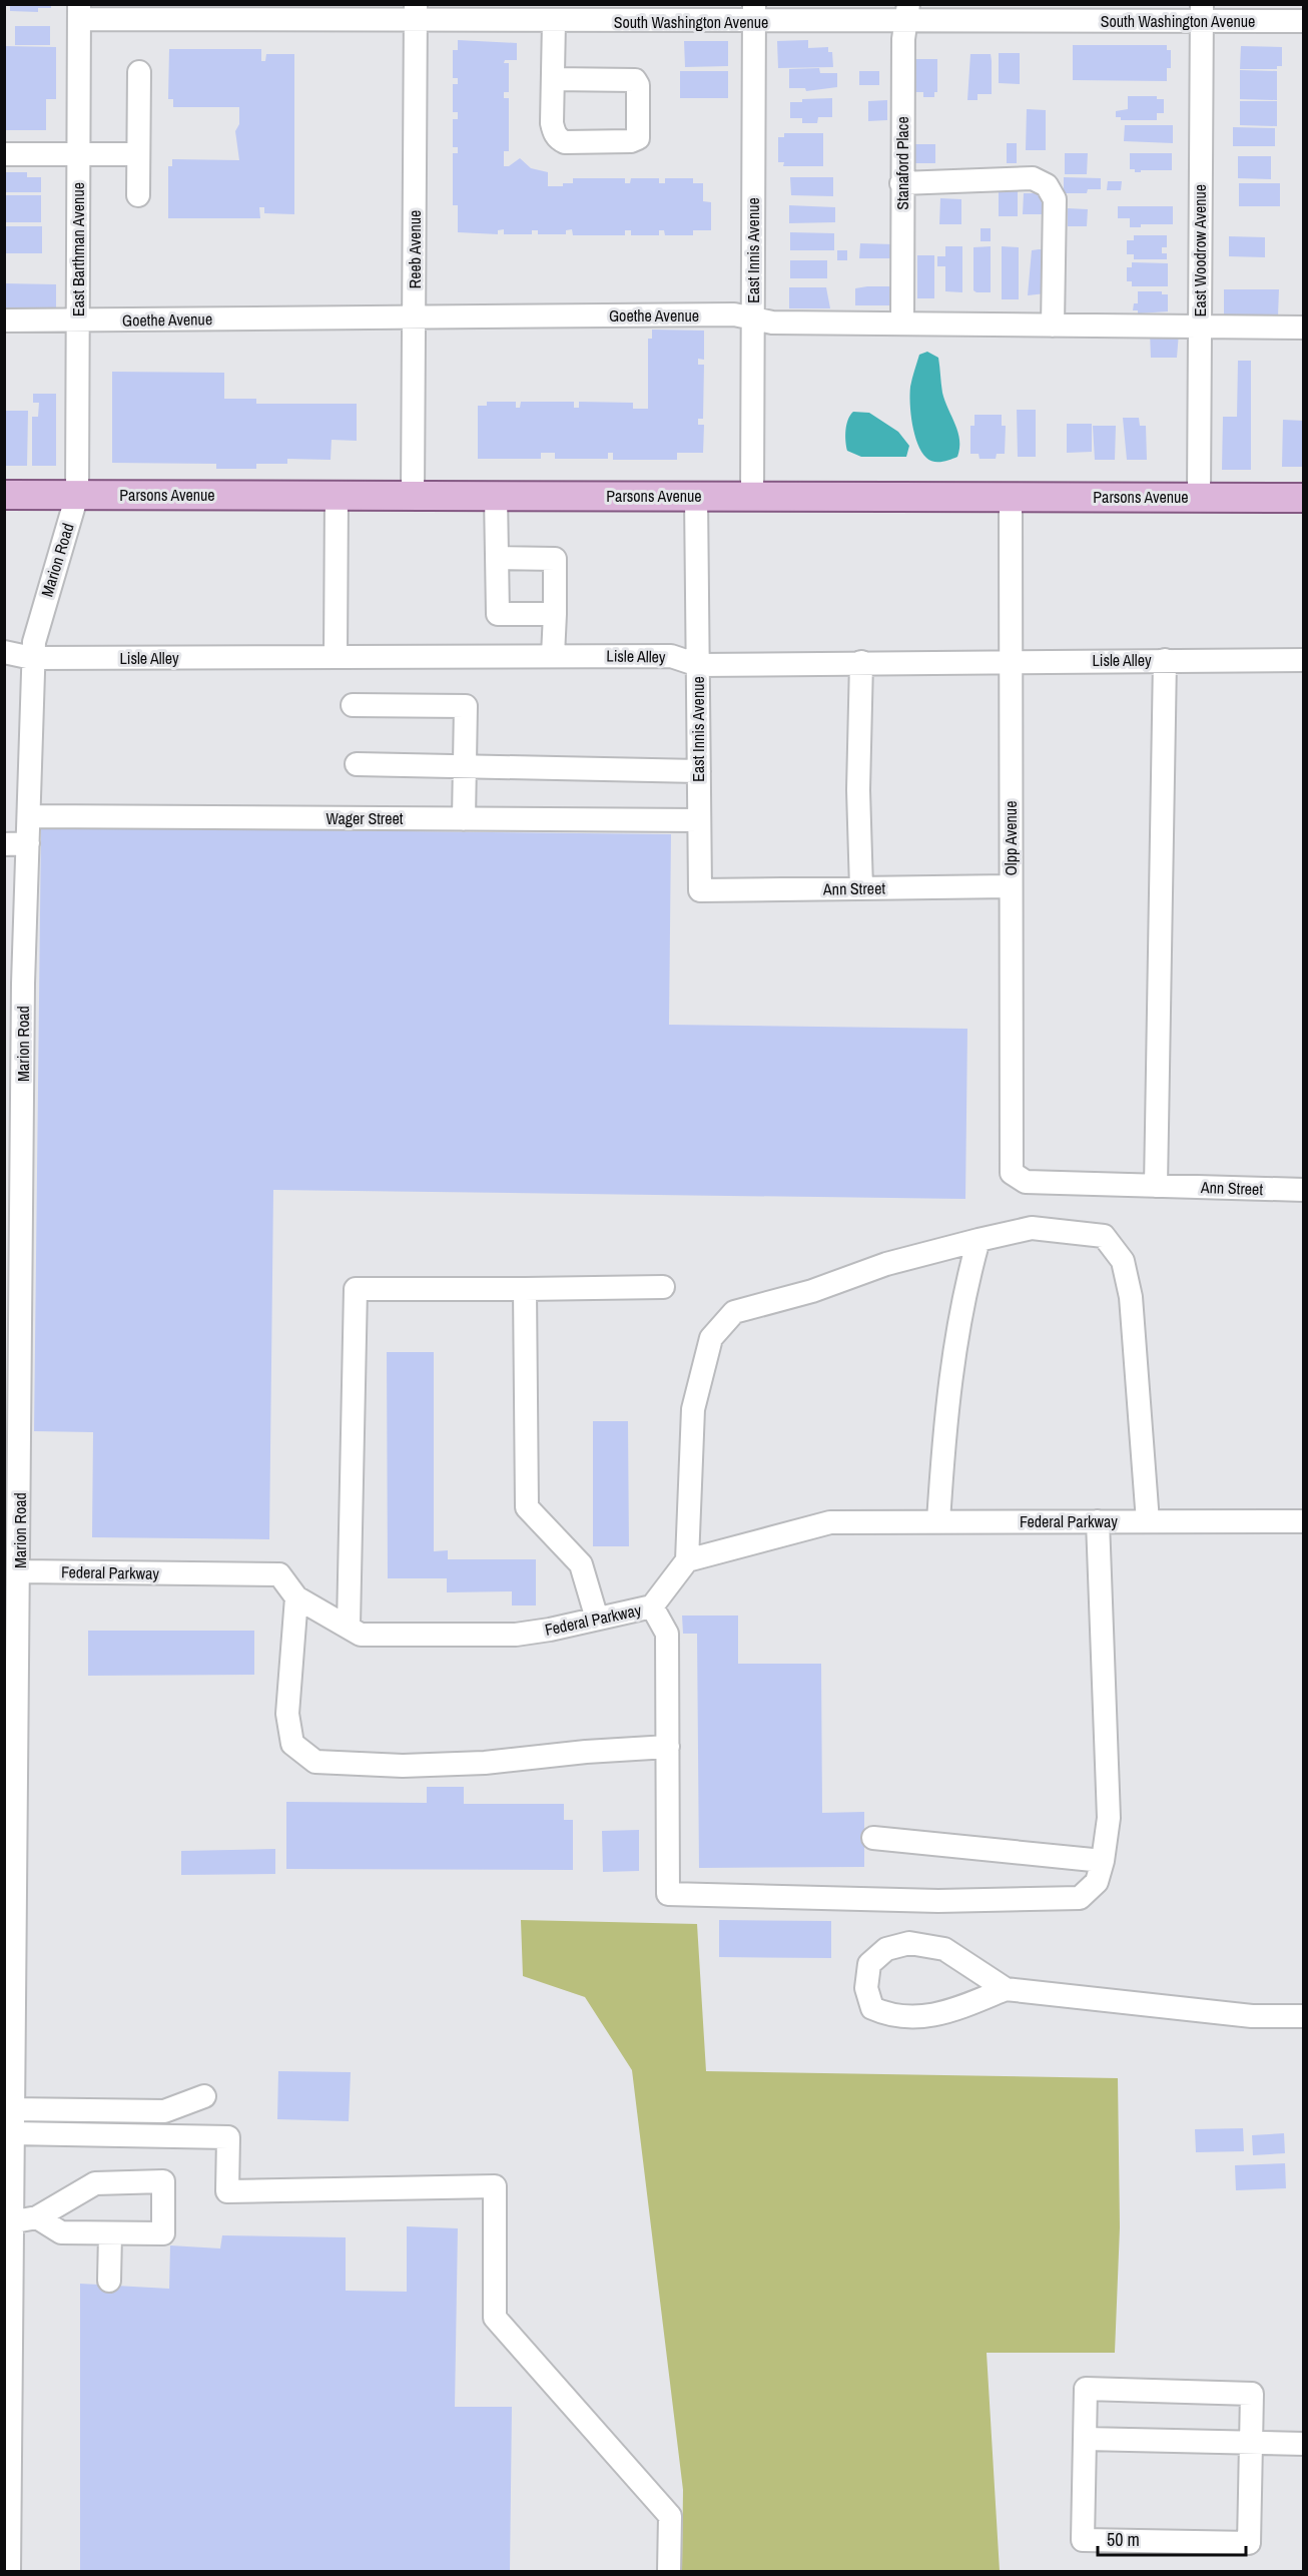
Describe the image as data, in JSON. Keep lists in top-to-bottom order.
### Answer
{
  "streets": {
    "main road": ["Parsons Avenue"],
    "street": [
      "South Washington Avenue",
      "Stanaford Place",
      "East Barthman Avenue",
      "Reeb Avenue",
      "East Innis Avenue",
      "East Woodrow Avenue",
      "Goethe Avenue",
      "Marion Road",
      "Lisle Alley",
      "Wager Street",
      "Olpp Avenue",
      "Ann Street",
      "Federal Parkway"
    ]
  },
  "crossings": [
    ["South Washington Avenue", "Stanaford Place"],
    ["South Washington Avenue", "East Barthman Avenue"],
    ["South Washington Avenue", "Reeb Avenue"],
    ["South Washington Avenue", "East Innis Avenue"],
    ["South Washington Avenue", "East Woodrow Avenue"],
    ["Stanaford Place", "Goethe Avenue"],
    ["East Barthman Avenue", "Goethe Avenue"],
    ["East Barthman Avenue", "Parsons Avenue"],
    ["East Barthman Avenue", "Marion Road"],
    ["Reeb Avenue", "Goethe Avenue"],
    ["Reeb Avenue", "Parsons Avenue"],
    ["East Innis Avenue", "Goethe Avenue"],
    ["East Innis Avenue", "Parsons Avenue"],
    ["East Innis Avenue", "Lisle Alley"],
    ["East Innis Avenue", "Wager Street"],
    ["East Innis Avenue", "Ann Street"],
    ["East Woodrow Avenue", "Goethe Avenue"],
    ["East Woodrow Avenue", "Parsons Avenue"],
    ["Parsons Avenue", "Marion Road"],
    ["Parsons Avenue", "Olpp Avenue"],
    ["Marion Road", "Lisle Alley"],
    ["Marion Road", "Wager Street"],
    ["Marion Road", "Federal Parkway"],
    ["Lisle Alley", "Olpp Avenue"],
    ["Olpp Avenue", "Ann Street"]
  ],
  "scale_bar": "50 m"
}
